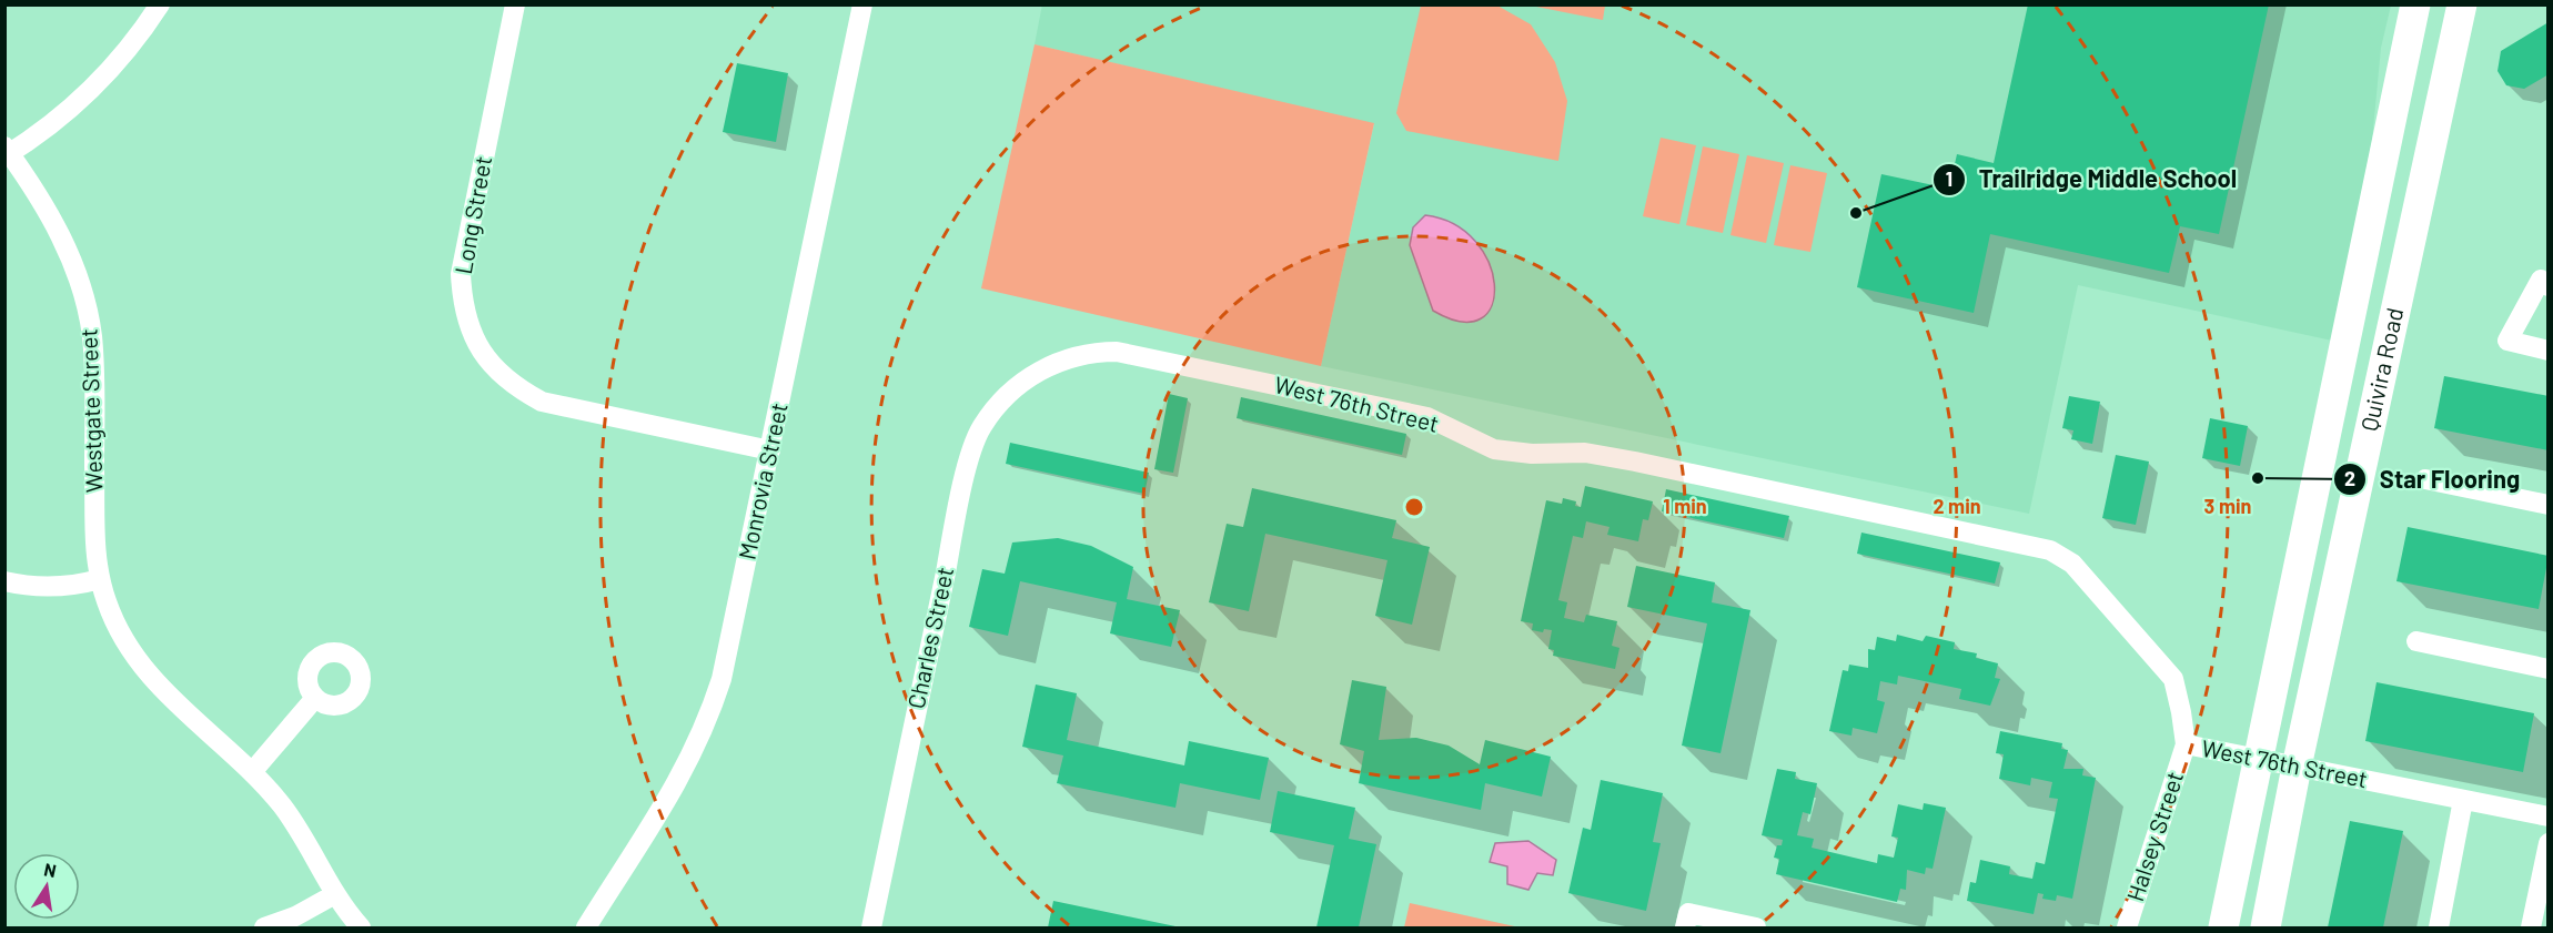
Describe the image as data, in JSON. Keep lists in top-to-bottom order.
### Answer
{
  "streets": {
    "main road": ["Quivira Road"],
    "street": [
      "Long Street",
      "West 76th Street",
      "Westgate Street",
      "Monrovia Street",
      "Charles Street",
      "Halsey Street"
    ]
  },
  "crossings": [
    ["Long Street", "Monrovia Street"],
    ["Quivira Road", "West 76th Street"],
    ["West 76th Street", "Charles Street"],
    ["West 76th Street", "Halsey Street"]
  ],
  "places": ["Trailridge Middle School", "Star Flooring"],
  "north": "top",
  "rings": ["1 min", "2 min", "3 min"]
}
